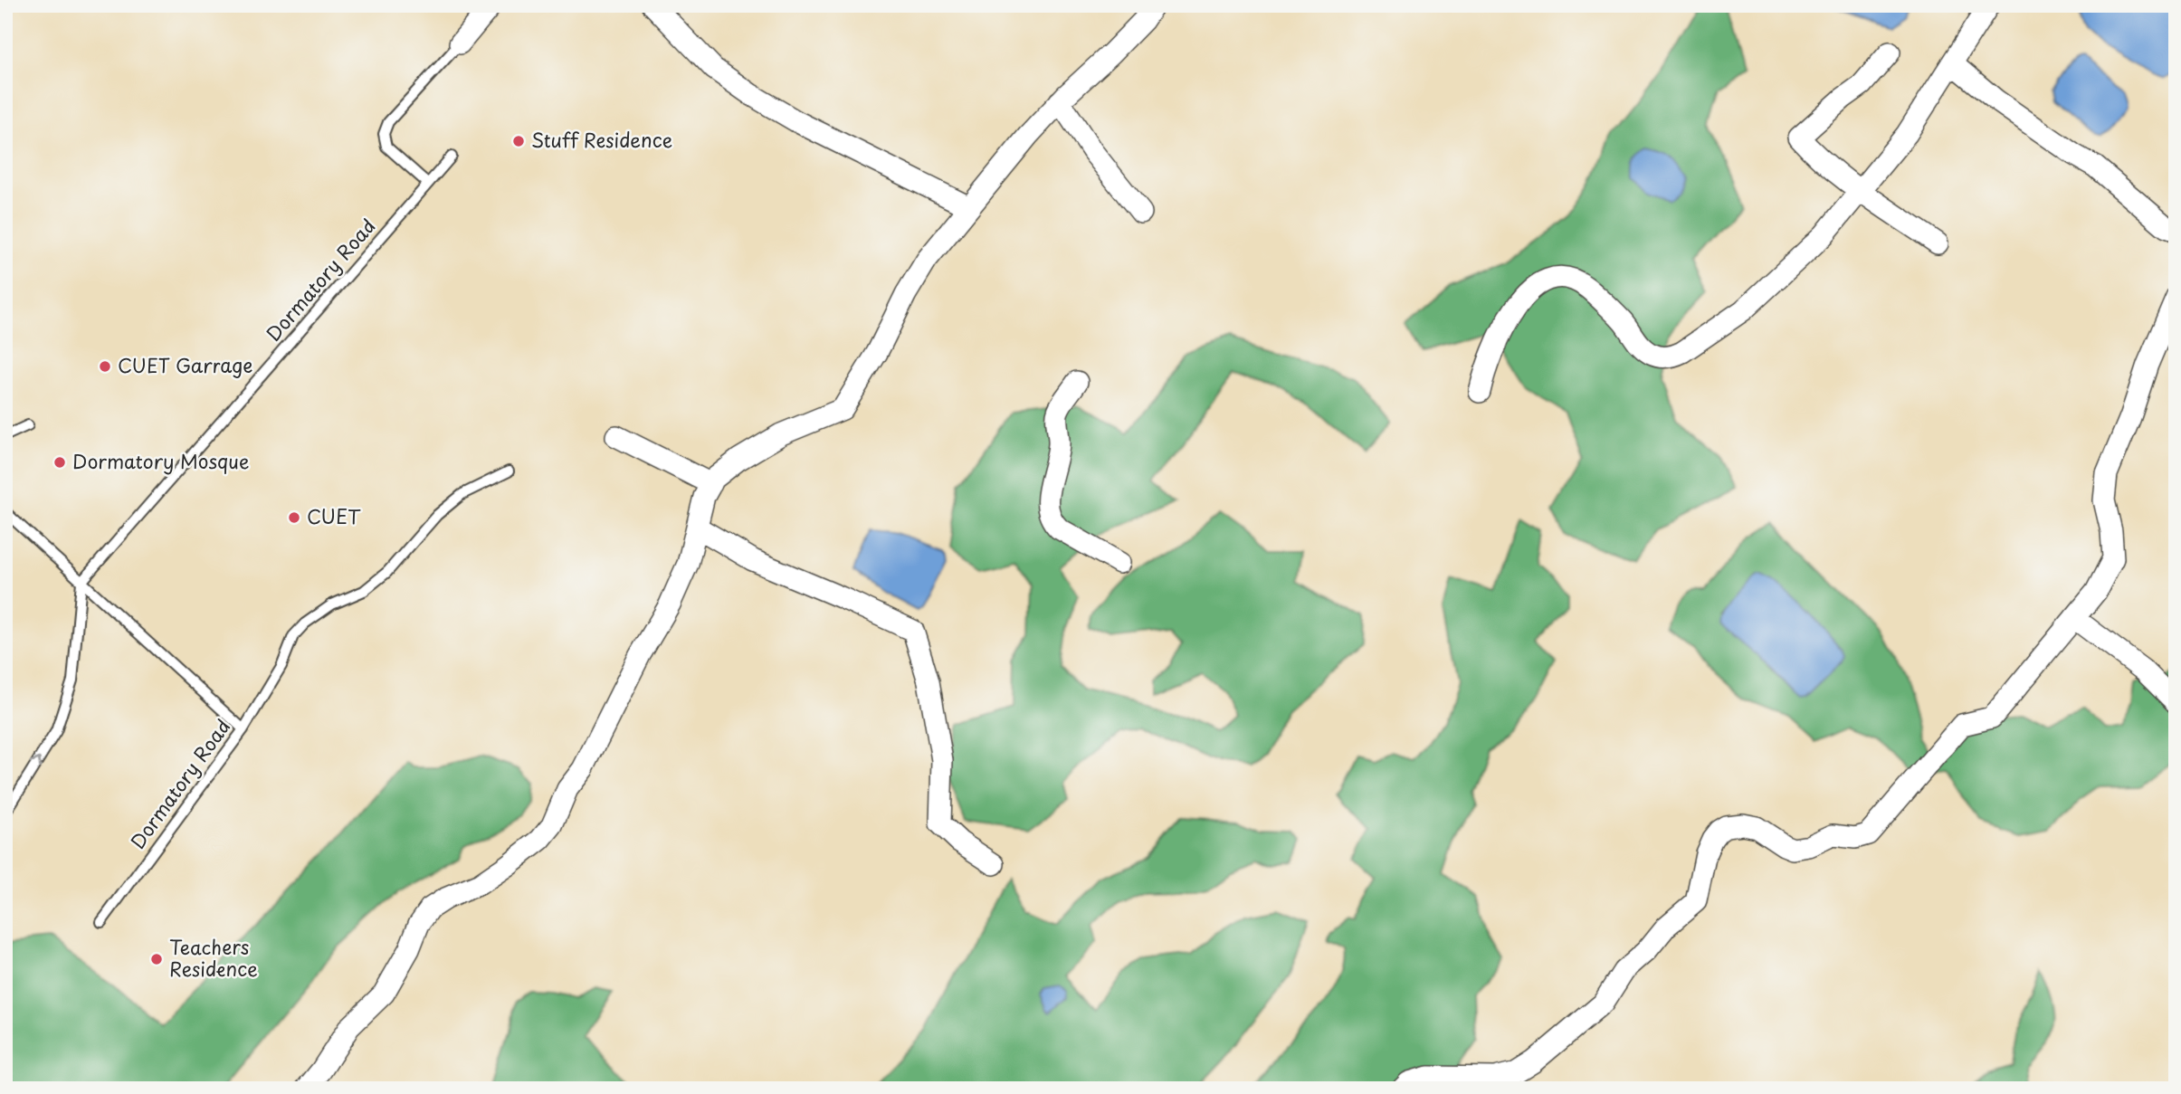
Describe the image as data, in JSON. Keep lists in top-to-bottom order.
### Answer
{
  "streets": {
    "lane": ["Dormatory Road"]
  },
  "places": [
    "Stuff Residence",
    "CUET Garrage",
    "Dormatory Mosque",
    "CUET",
    "Teachers Residence"
  ]
}
